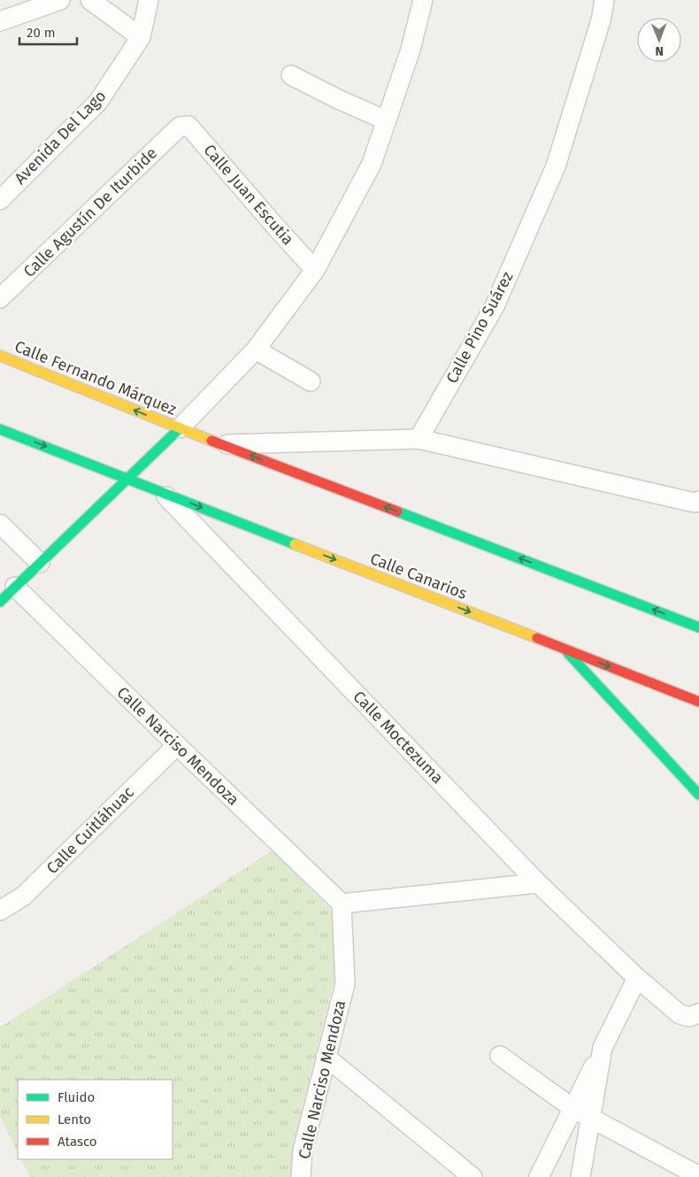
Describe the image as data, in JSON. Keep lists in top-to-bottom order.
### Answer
{
  "streets": {
    "main road": ["Calle Fernando Márquez", "Calle Canarios"],
    "street": [
      "Avenida Del Lago",
      "Calle Juan Escutia",
      "Calle Agustín De Iturbide",
      "Calle Pino Suárez",
      "Calle Moctezuma",
      "Calle Narciso Mendoza",
      "Calle Cuitláhuac"
    ]
  },
  "crossings": [
    ["Calle Juan Escutia", "Calle Agustín De Iturbide"],
    ["Calle Canarios", "Calle Moctezuma"],
    ["Calle Narciso Mendoza", "Calle Cuitláhuac"]
  ],
  "legend": ["Fluido", "Lento", "Atasco"],
  "scale_bar": "20 m",
  "north": "bottom"
}
